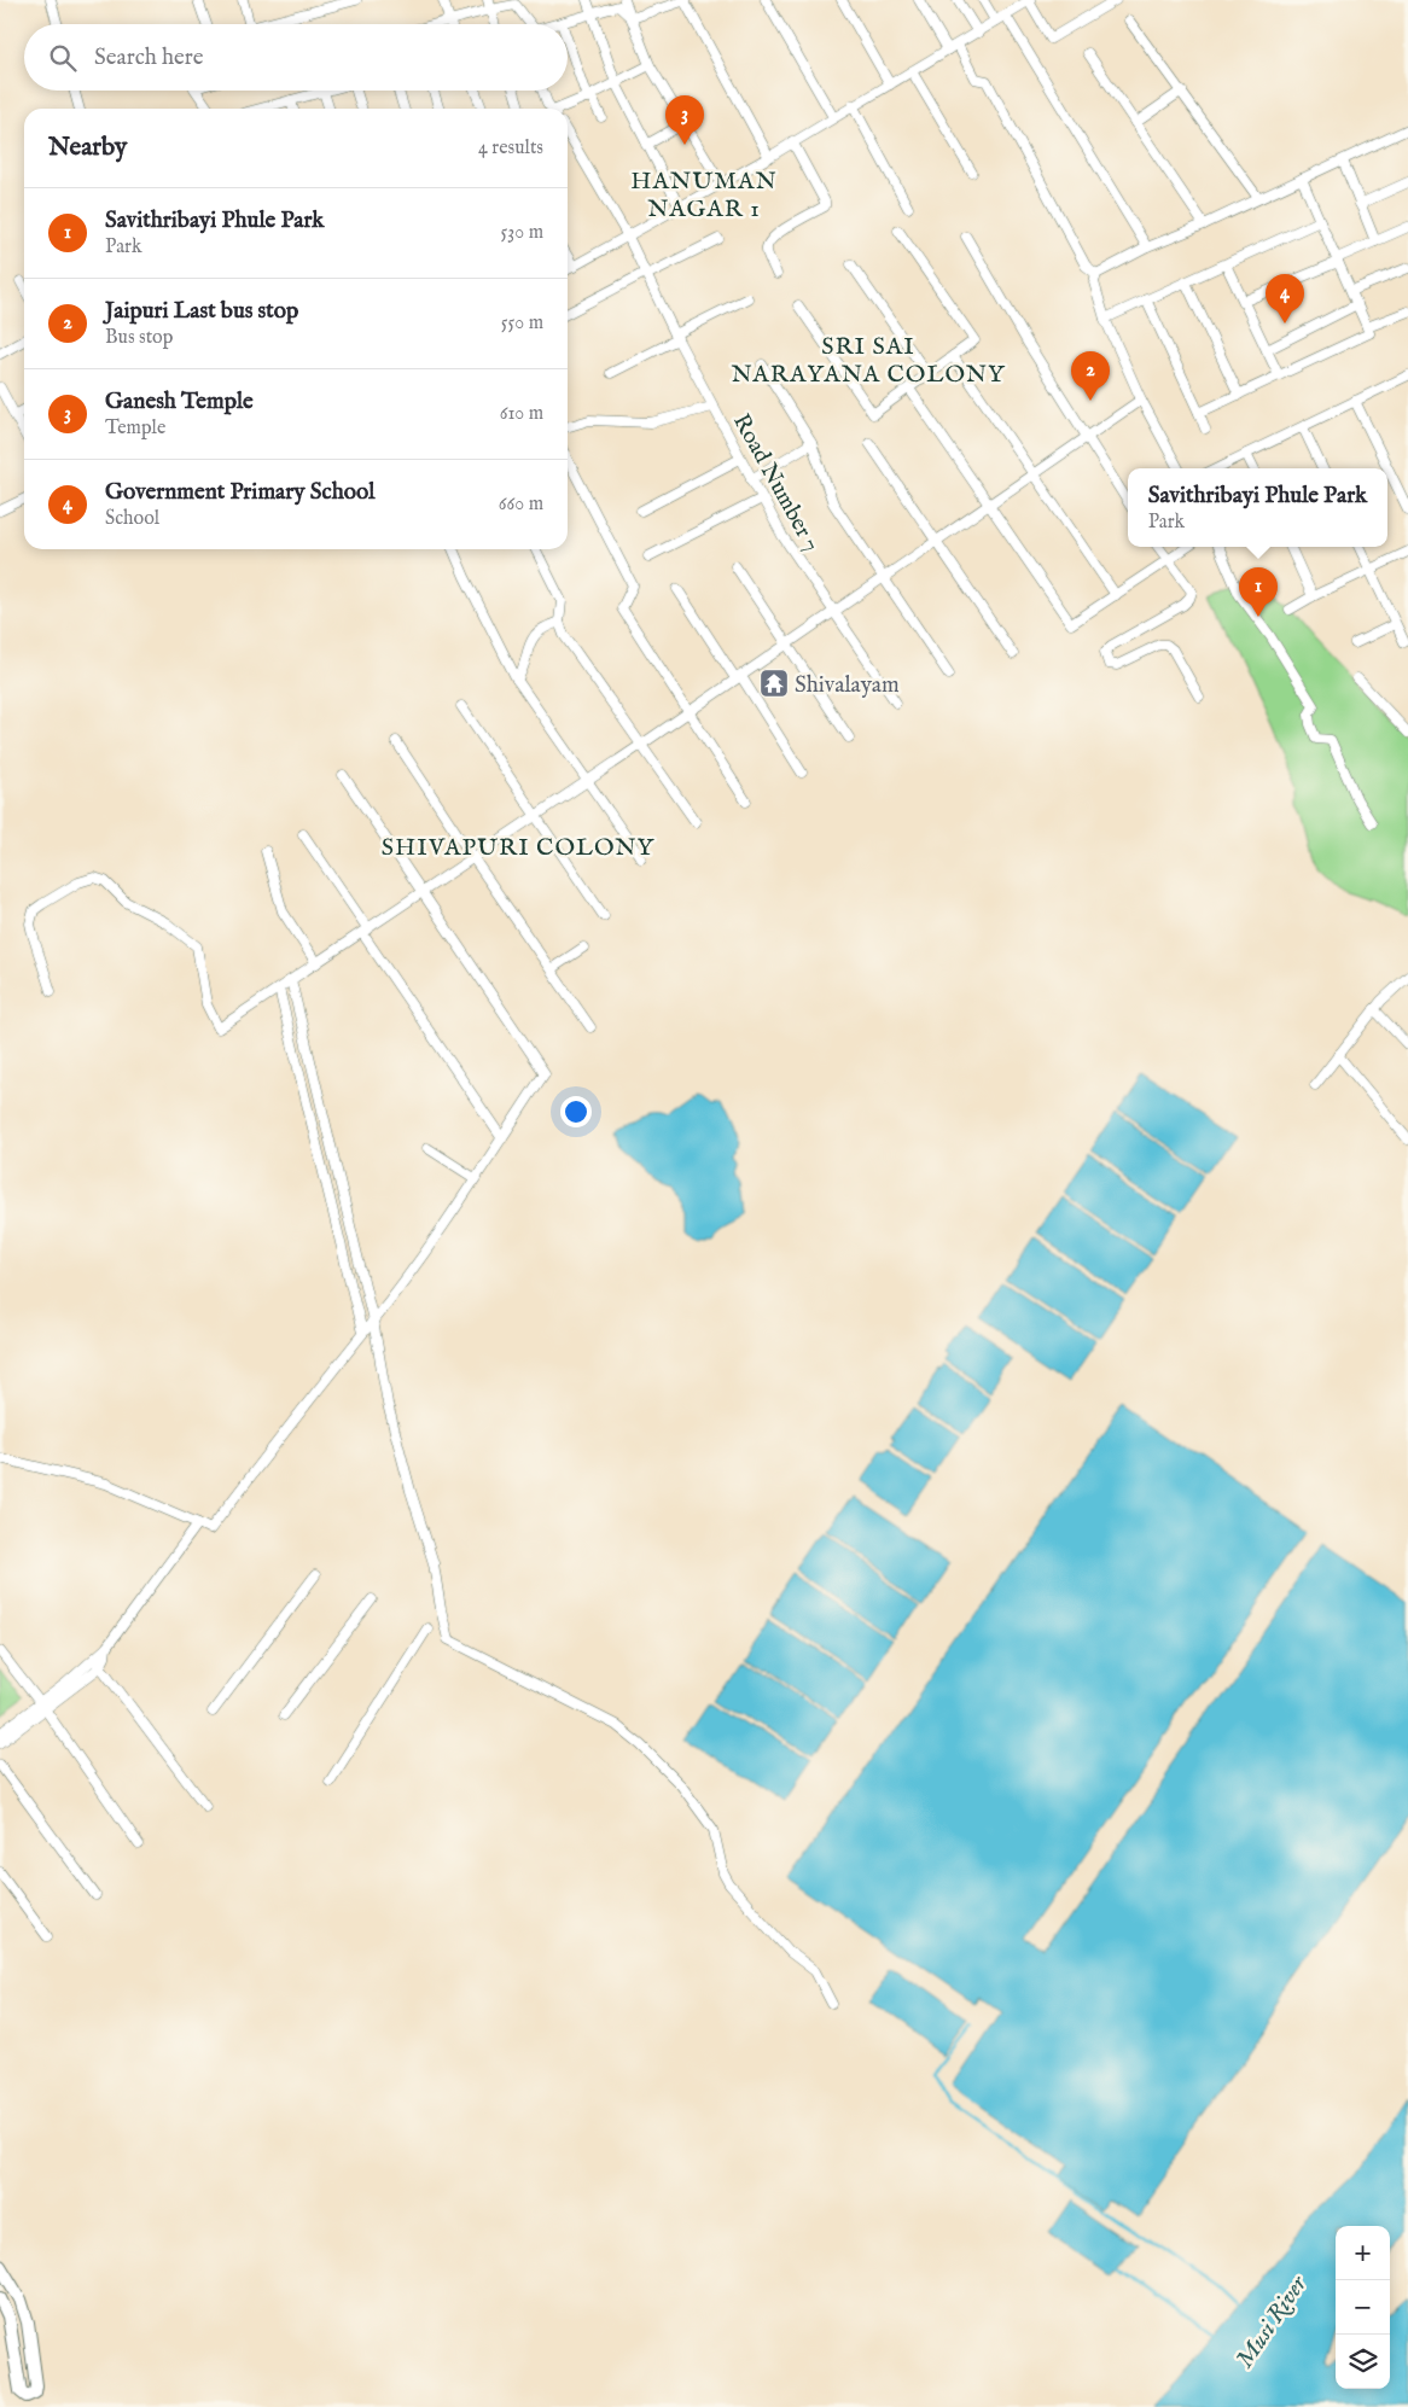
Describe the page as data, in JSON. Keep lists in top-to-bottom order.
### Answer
{
  "streets": {
    "street": ["Road Number 7"]
  },
  "districts": ["HANUMAN NAGAR 1", "SRI SAI NARAYANA COLONY", "SHIVAPURI COLONY"],
  "water": ["Musi River"],
  "places": {
    "temple": ["Shivalayam"]
  },
  "page": {
    "search": "Search here",
    "pins": [
      "3",
      "4",
      "2",
      "1"
    ],
    "heading": ["Nearby", "4 results"],
    "list": [
      {
        "mark": "1",
        "name": "Savithribayi Phule Park",
        "note": "Park",
        "value": "530 m"
      },
      {
        "mark": "2",
        "name": "Jaipuri Last bus stop",
        "note": "Bus stop",
        "value": "550 m"
      },
      {
        "mark": "3",
        "name": "Ganesh Temple",
        "note": "Temple",
        "value": "610 m"
      },
      {
        "mark": "4",
        "name": "Government Primary School",
        "note": "School",
        "value": "660 m"
      }
    ],
    "popup": ["Savithribayi Phule Park", "Park"],
    "map_buttons": ["+", "−"]
  }
}
